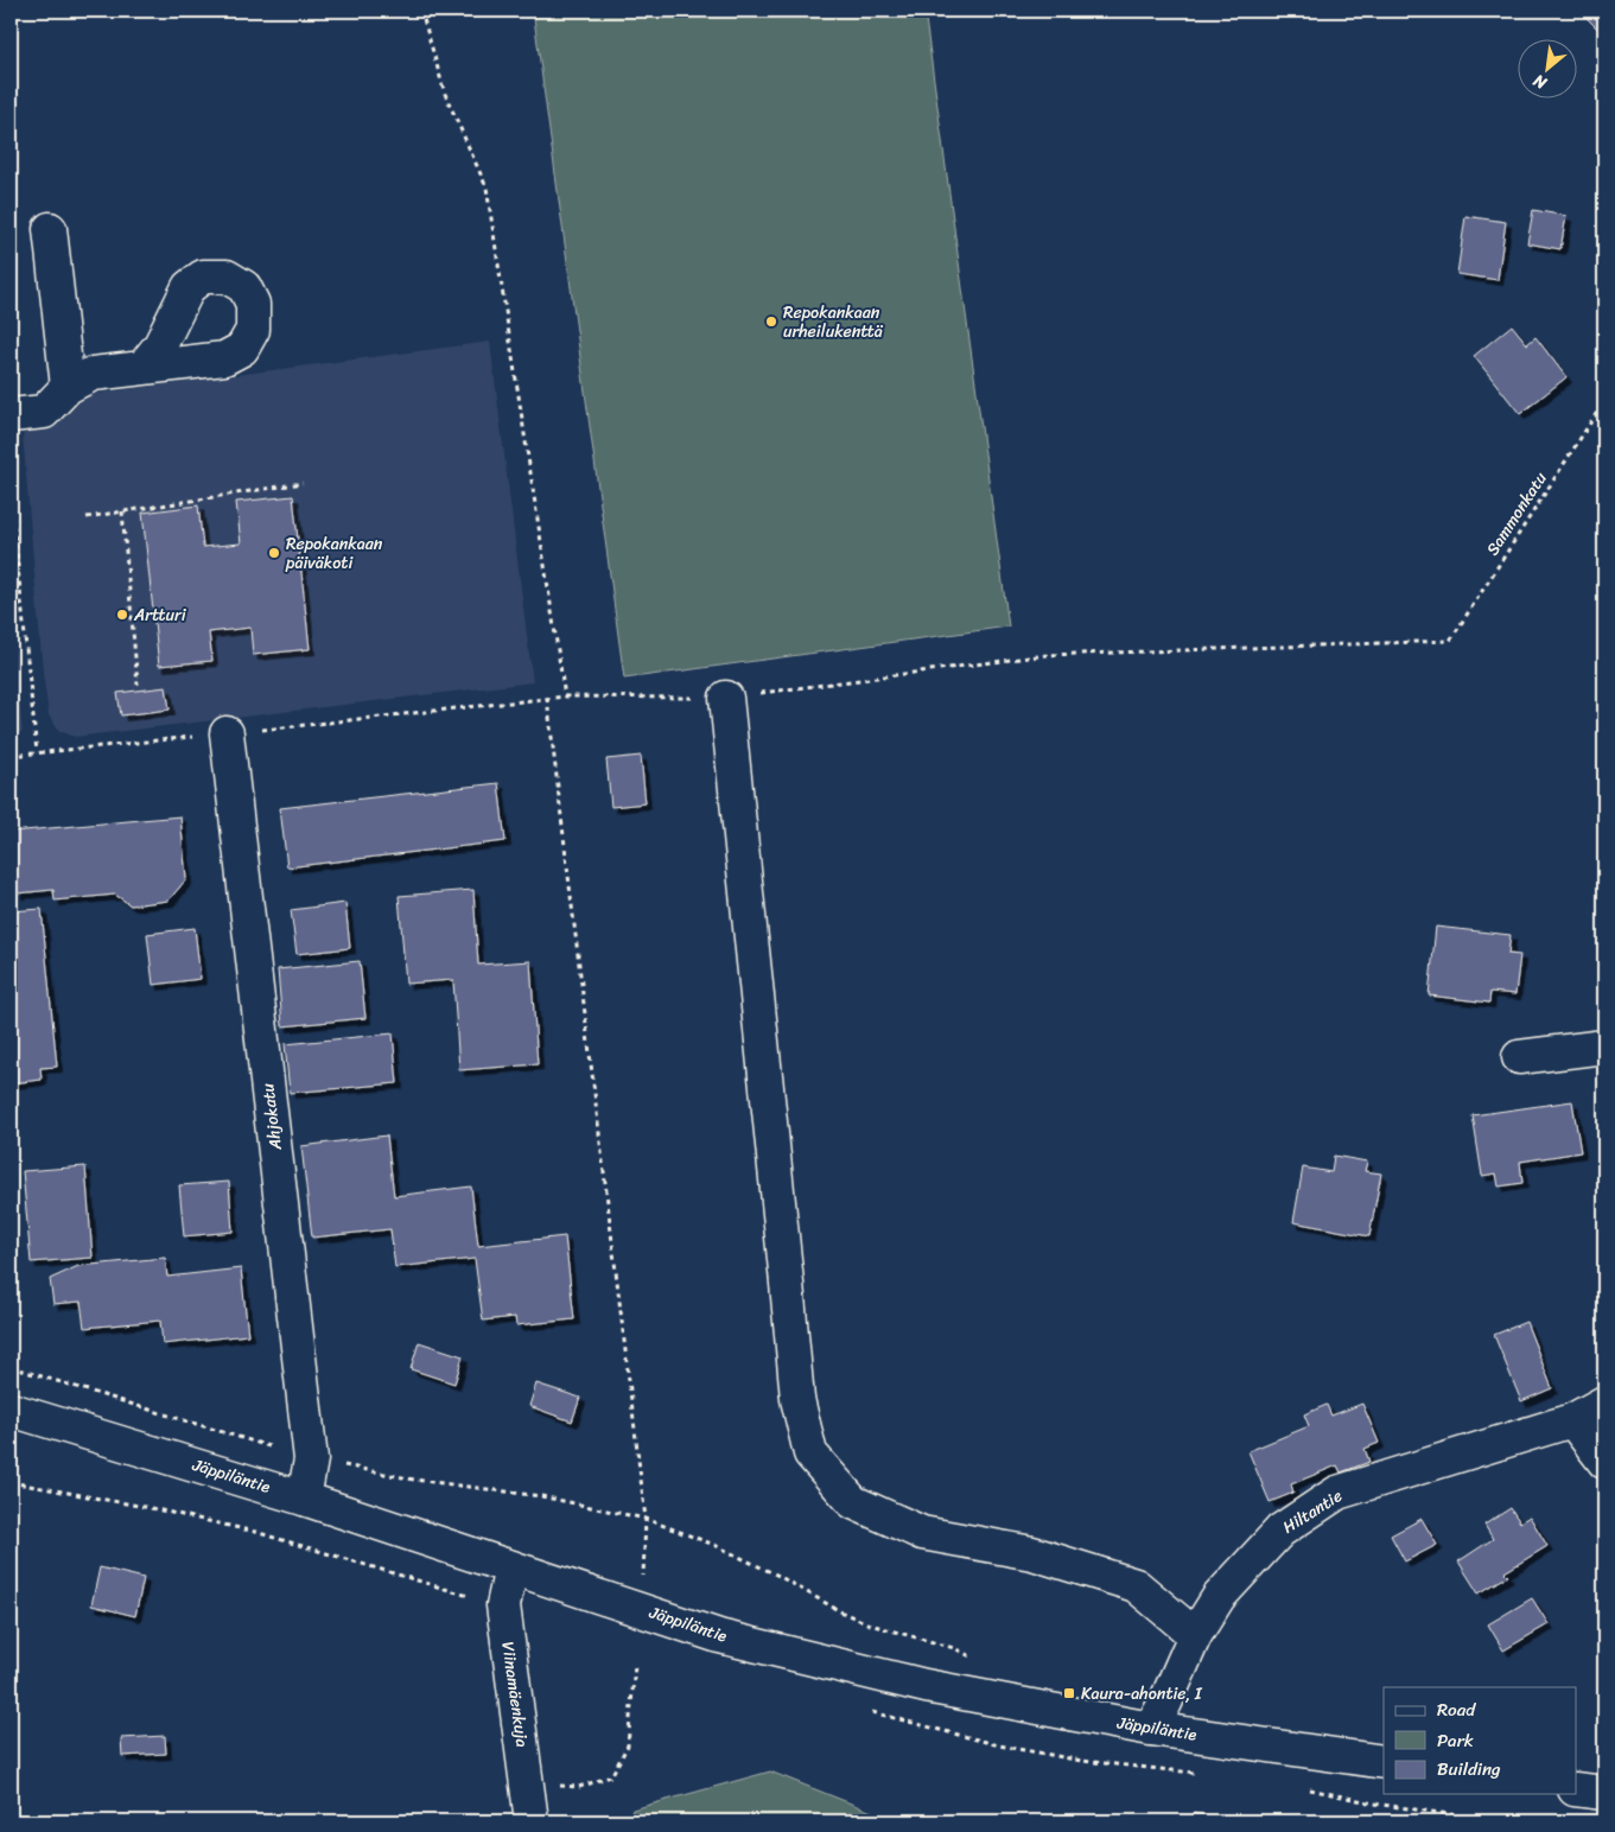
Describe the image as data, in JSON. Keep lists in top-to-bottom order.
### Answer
{
  "streets": {
    "street": [
      "Ahjokatu",
      "Jäppiläntie",
      "Hiltantie",
      "Viinamäenkuja"
    ],
    "path": ["Sammonkatu"]
  },
  "crossings": [
    ["Ahjokatu", "Jäppiläntie"],
    ["Jäppiläntie", "Hiltantie"],
    ["Jäppiläntie", "Viinamäenkuja"]
  ],
  "places": {
    "other": ["Repokankaan urheilukenttä", "Repokankaan päiväkoti", "Artturi"],
    "transit": ["Kaura-ahontie, I"]
  },
  "legend": ["Road", "Park", "Building"],
  "north": "bottom left"
}
